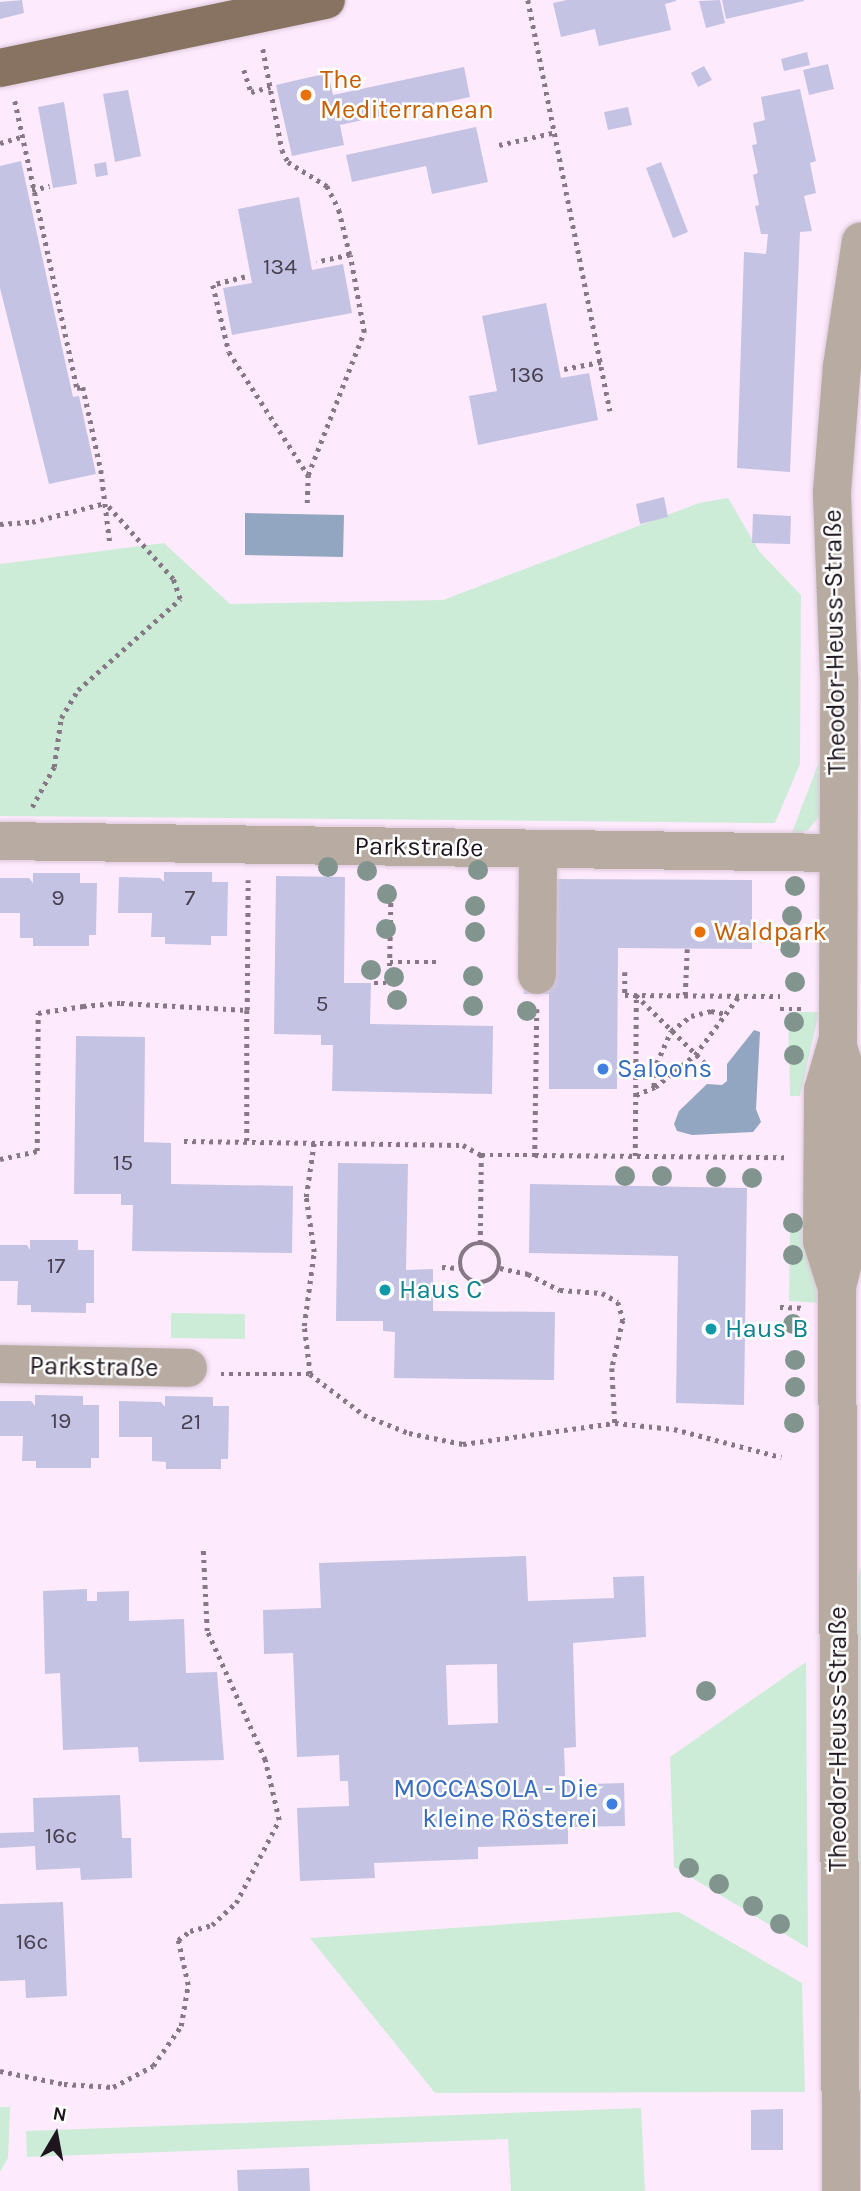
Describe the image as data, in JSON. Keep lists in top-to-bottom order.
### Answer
{
  "streets": {
    "street": ["Theodor-Heuss-Straße", "Parkstraße"]
  },
  "crossings": [
    ["Theodor-Heuss-Straße", "Parkstraße"]
  ],
  "places": [
    "The Mediterranean",
    "Waldpark",
    "Saloons",
    "Haus C",
    "Haus B",
    "MOCCASOLA - Die kleine Rösterei"
  ],
  "house_numbers": [
    "134",
    "136",
    "9",
    "7",
    "5",
    "15",
    "17",
    "19",
    "21",
    "16c",
    "16c"
  ],
  "north": "top"
}
